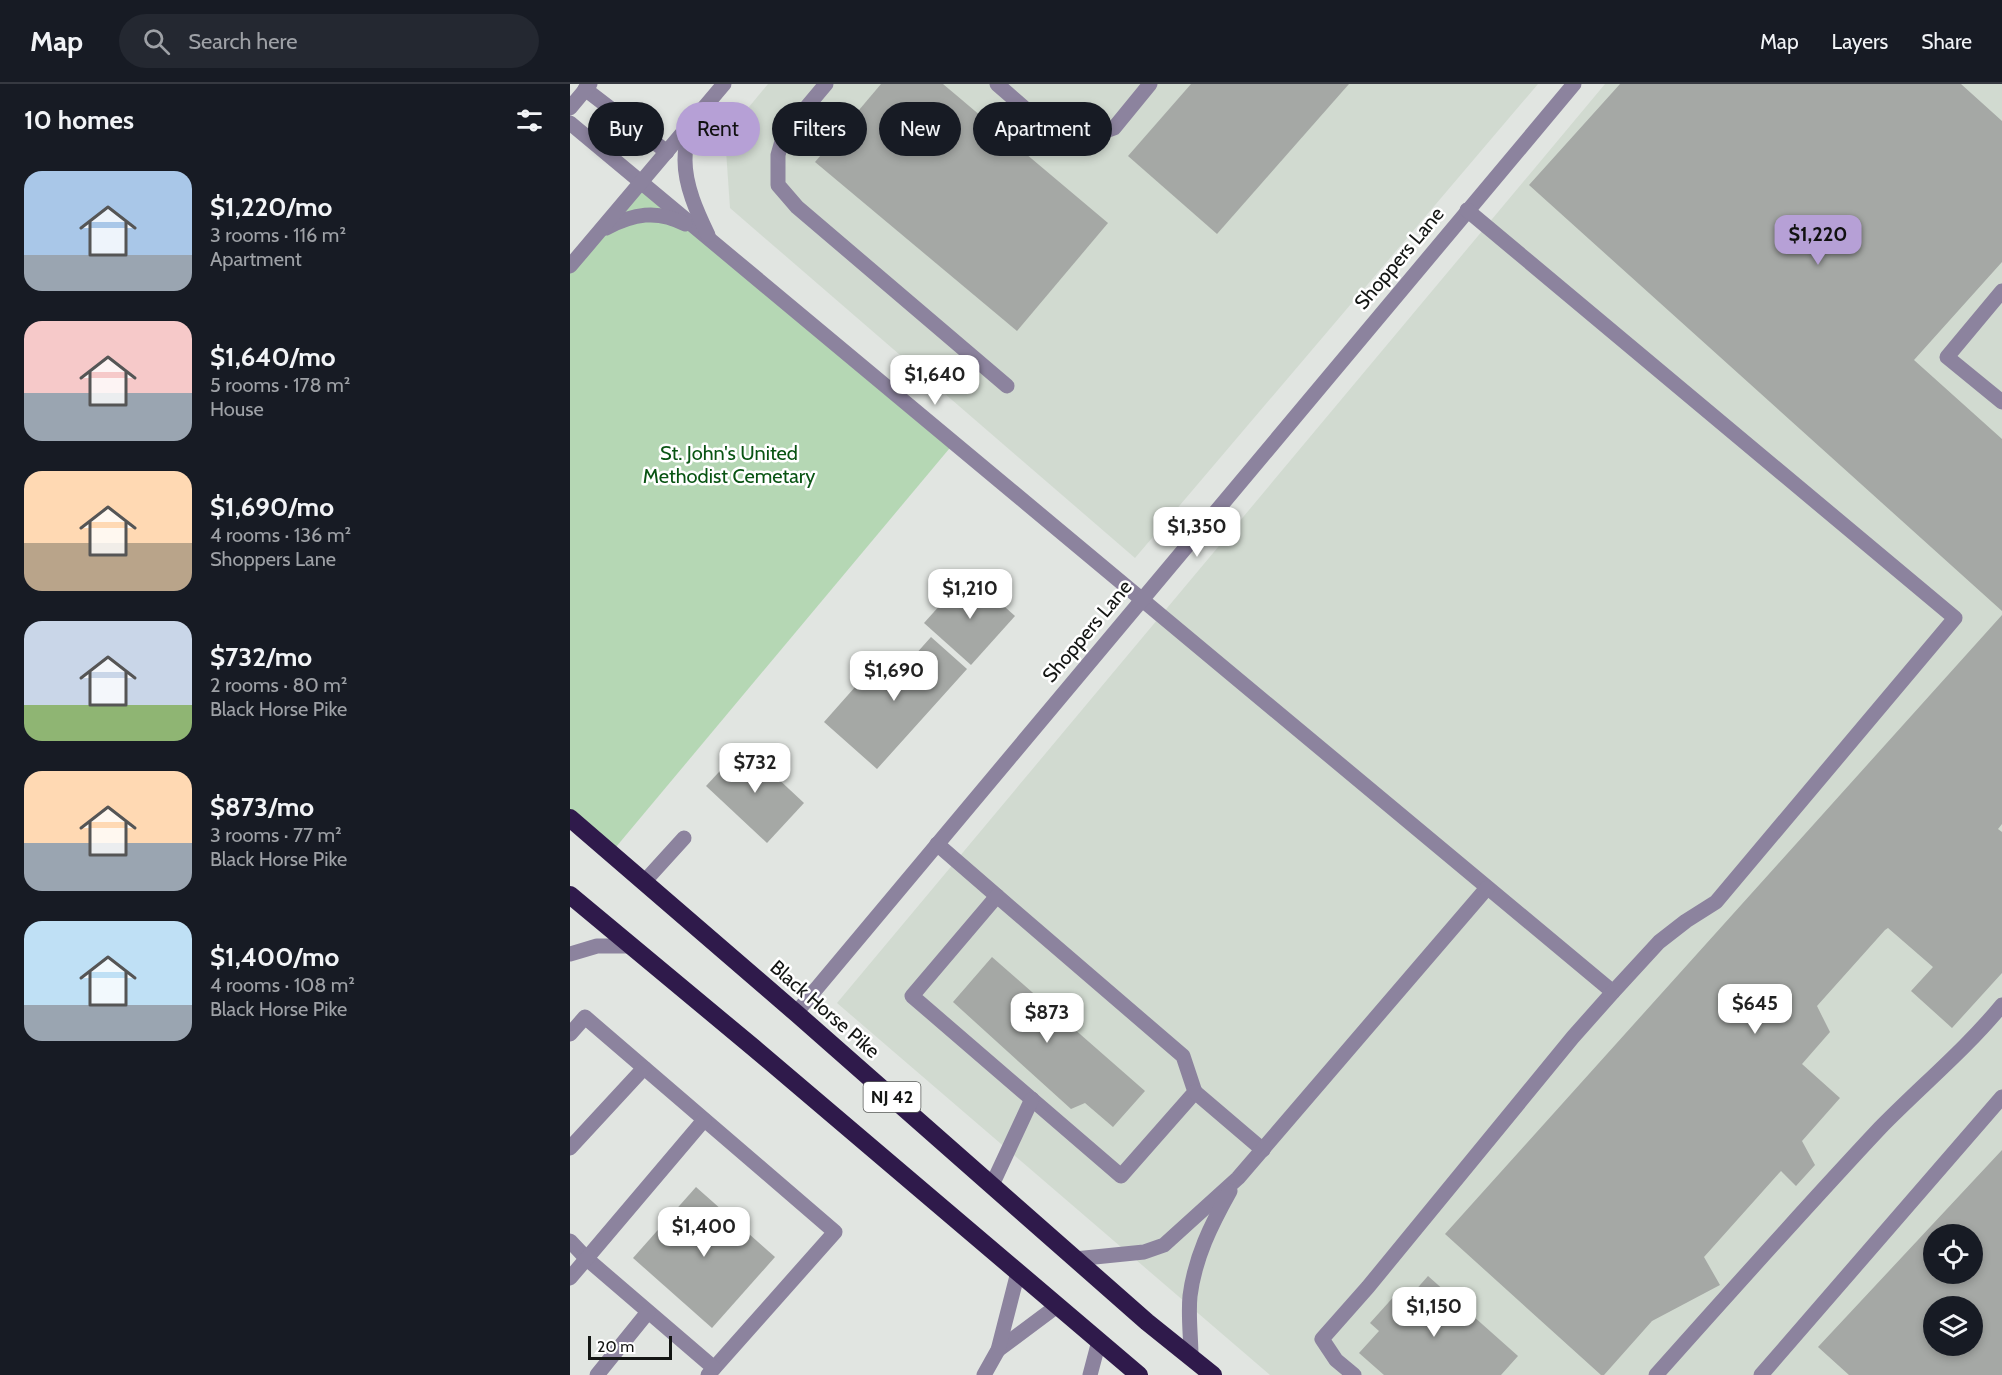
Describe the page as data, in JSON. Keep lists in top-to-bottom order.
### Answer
{
  "streets": {
    "highway": ["Black Horse Pike", "NJ 42"],
    "street": ["Shoppers Lane"]
  },
  "crossings": [
    ["Shoppers Lane", "Black Horse Pike"]
  ],
  "parks": ["St. John's United Methodist Cemetary"],
  "scale_bar": "20 m",
  "page": {
    "header": "Map",
    "search": "Search here",
    "nav": ["Map", "Layers", "Share"],
    "heading": "10 homes",
    "chip": [
      "Buy",
      "Rent",
      "Filters",
      "New",
      "Apartment"
    ],
    "list": [
      {
        "name": "$1,220/mo",
        "note": "3 rooms · 116 m² · Apartment"
      },
      {
        "name": "$1,640/mo",
        "note": "5 rooms · 178 m² · House"
      },
      {
        "name": "$1,690/mo",
        "note": "4 rooms · 136 m² · Shoppers Lane"
      },
      {
        "name": "$732/mo",
        "note": "2 rooms · 80 m² · Black Horse Pike"
      },
      {
        "name": "$873/mo",
        "note": "3 rooms · 77 m² · Black Horse Pike"
      },
      {
        "name": "$1,400/mo",
        "note": "4 rooms · 108 m² · Black Horse Pike"
      }
    ],
    "price": [
      "$1,220",
      "$1,640",
      "$1,350",
      "$1,210",
      "$1,690",
      "$732",
      "$645",
      "$873",
      "$1,400",
      "$1,150"
    ],
    "scale": "20 m"
  }
}
